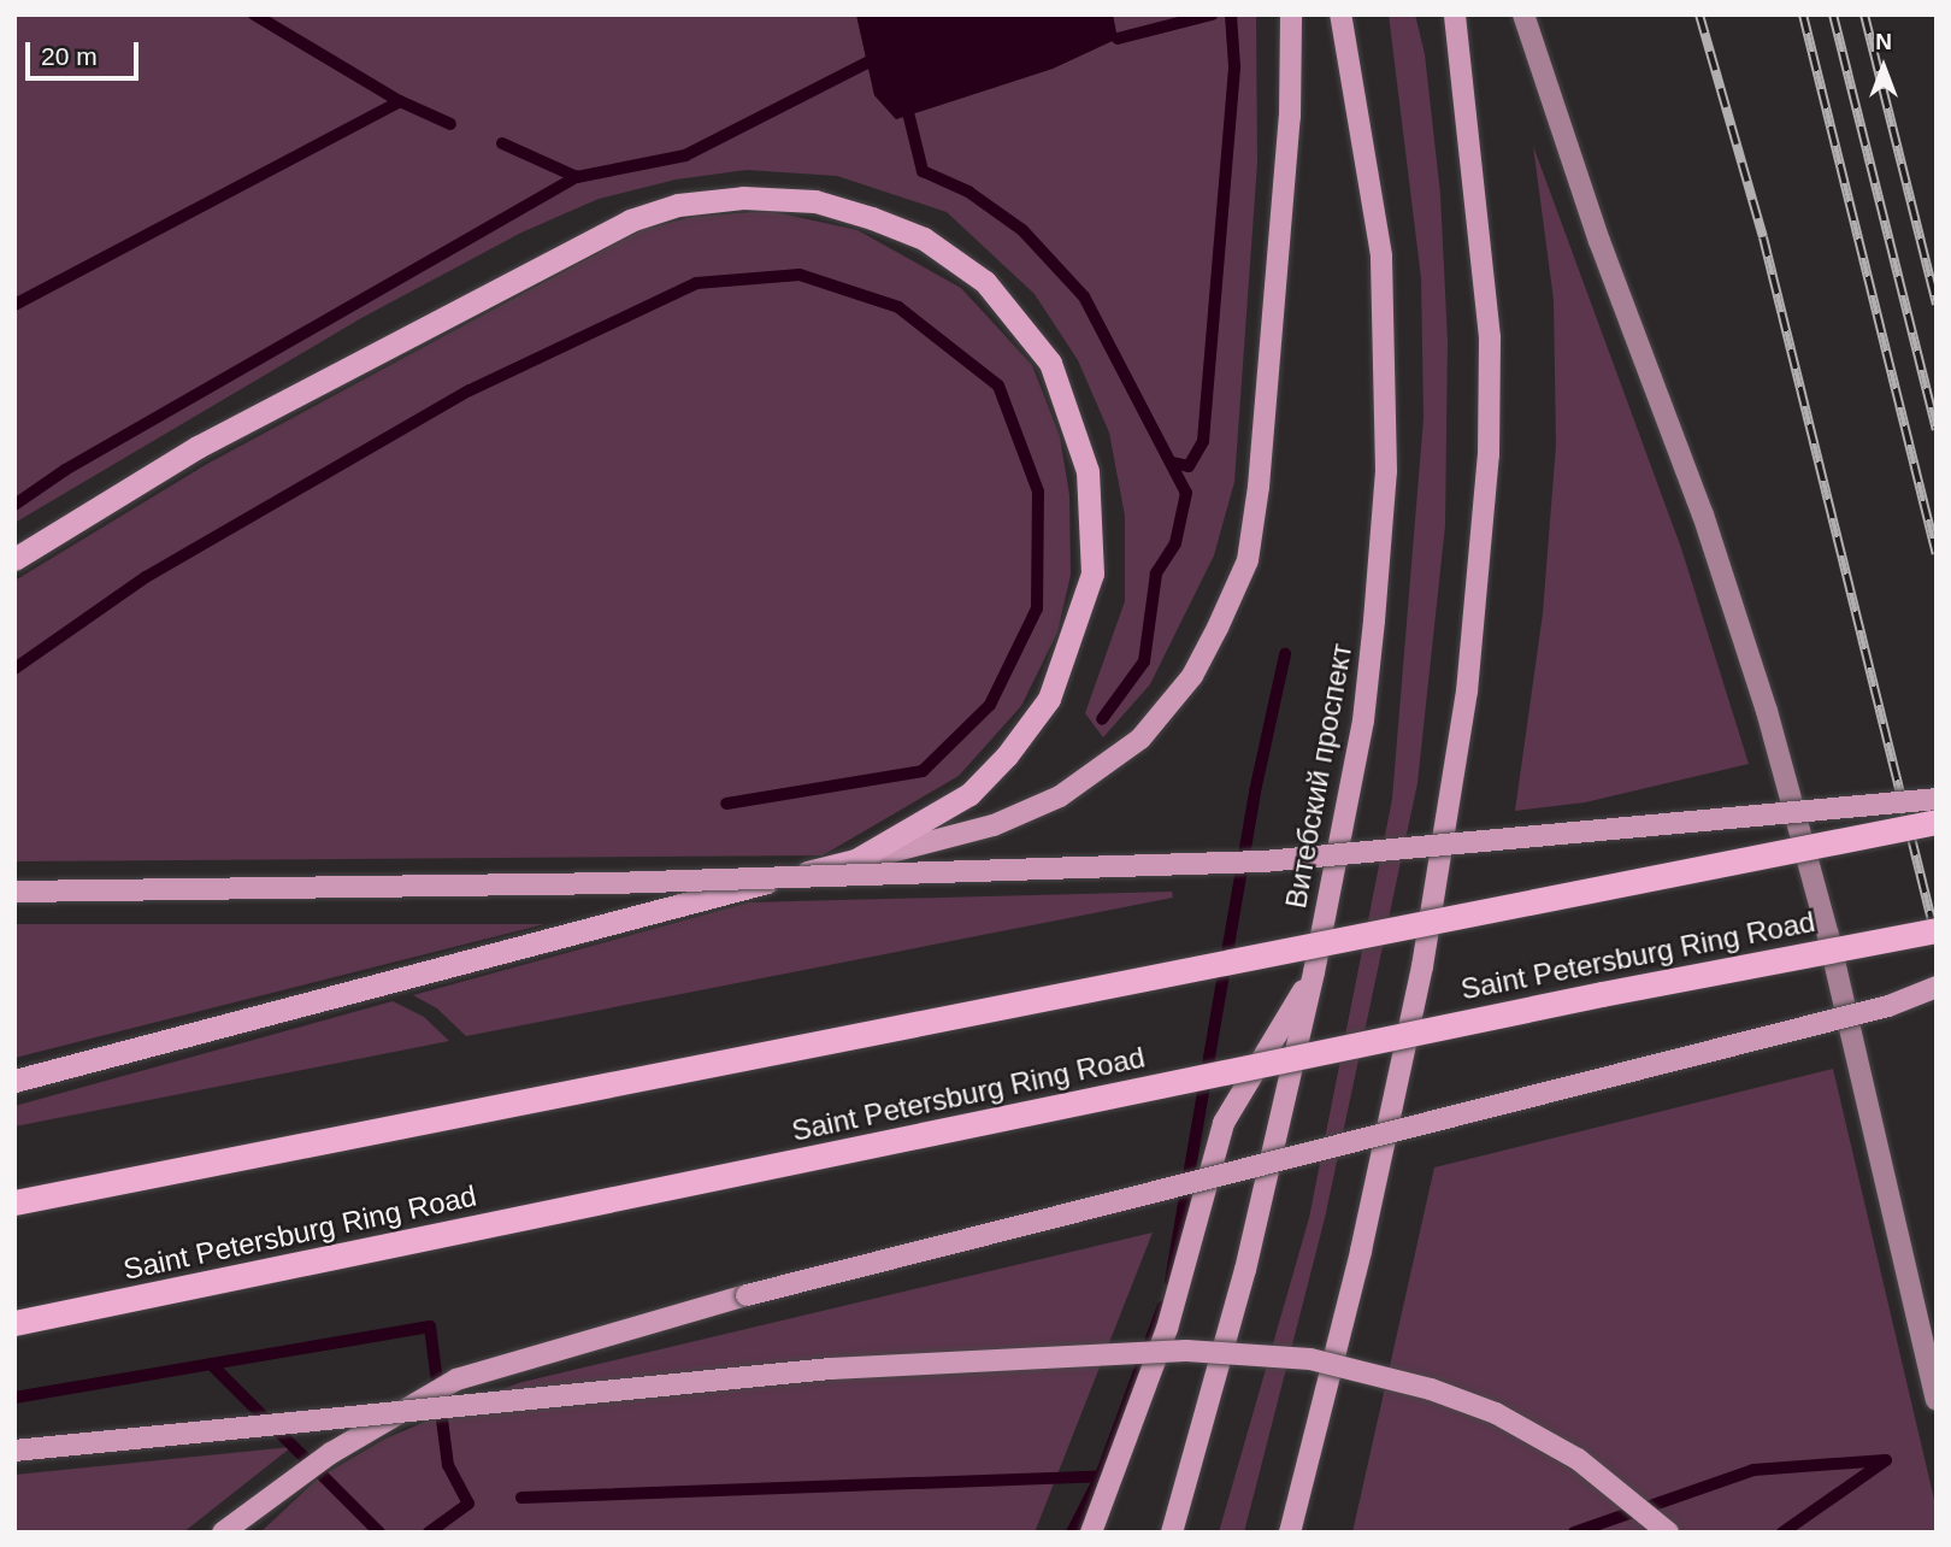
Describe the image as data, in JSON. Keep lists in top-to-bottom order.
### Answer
{
  "streets": {
    "highway": ["Saint Petersburg Ring Road"],
    "main road": ["Витебский проспект"]
  },
  "scale_bar": "20 m",
  "north": "top"
}
